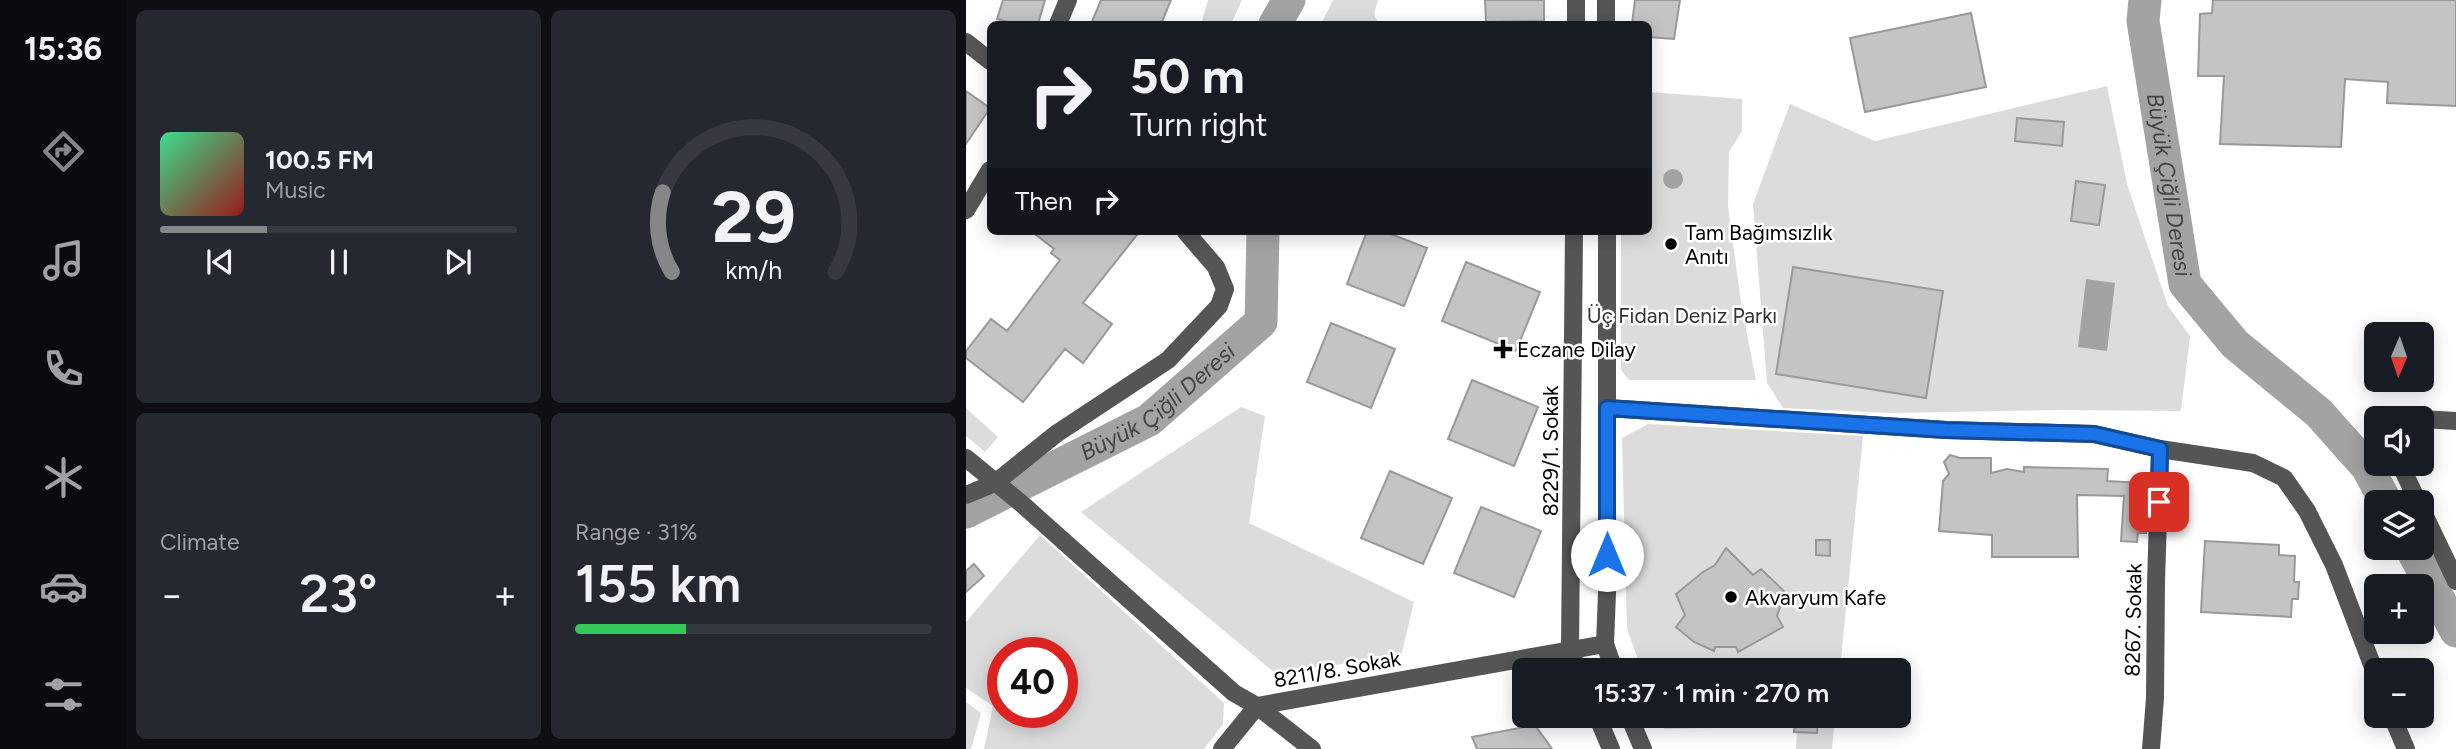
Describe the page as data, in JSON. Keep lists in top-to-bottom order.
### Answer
{
  "streets": {
    "street": ["8229/1. Sokak", "8267. Sokak", "8211/8. Sokak"]
  },
  "crossings": [
    ["8229/1. Sokak", "8211/8. Sokak"]
  ],
  "water": ["Büyük Çiğli Deresi"],
  "parks": ["Üç Fidan Deniz Parkı"],
  "places": {
    "other": ["Tam Bağımsızlık Anıtı", "Akvaryum Kafe"],
    "health": ["Eczane Dilay"]
  },
  "north": "bottom",
  "page": {
    "tabs": "15:36",
    "turn": ["50 m", "Turn right"],
    "song": ["100.5 FM", "Music"],
    "then": "Then",
    "map_buttons": ["+", "−"],
    "tile": [
      "Climate",
      ["Range · 31%", "155 km"]
    ],
    "heat": ["−", "23°", "+"],
    "limit": "40",
    "trip": "15:37 · 1 min · 270 m",
    "gauge": ["29", "km/h"]
  }
}
